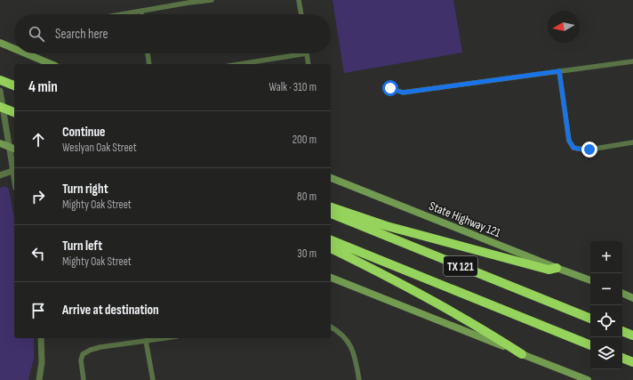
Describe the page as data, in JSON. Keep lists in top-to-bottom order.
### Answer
{
  "streets": {
    "highway": ["TX 121"],
    "main road": ["State Highway 121"]
  },
  "north": "left",
  "page": {
    "search": "Search here",
    "heading": ["4 min", "Walk · 310 m"],
    "list": [
      ["Continue", "Weslyan Oak Street", "200 m"],
      ["Turn right", "Mighty Oak Street", "80 m"],
      ["Turn left", "Mighty Oak Street", "30 m"],
      "Arrive at destination"
    ],
    "map_buttons": ["+", "−"]
  }
}
